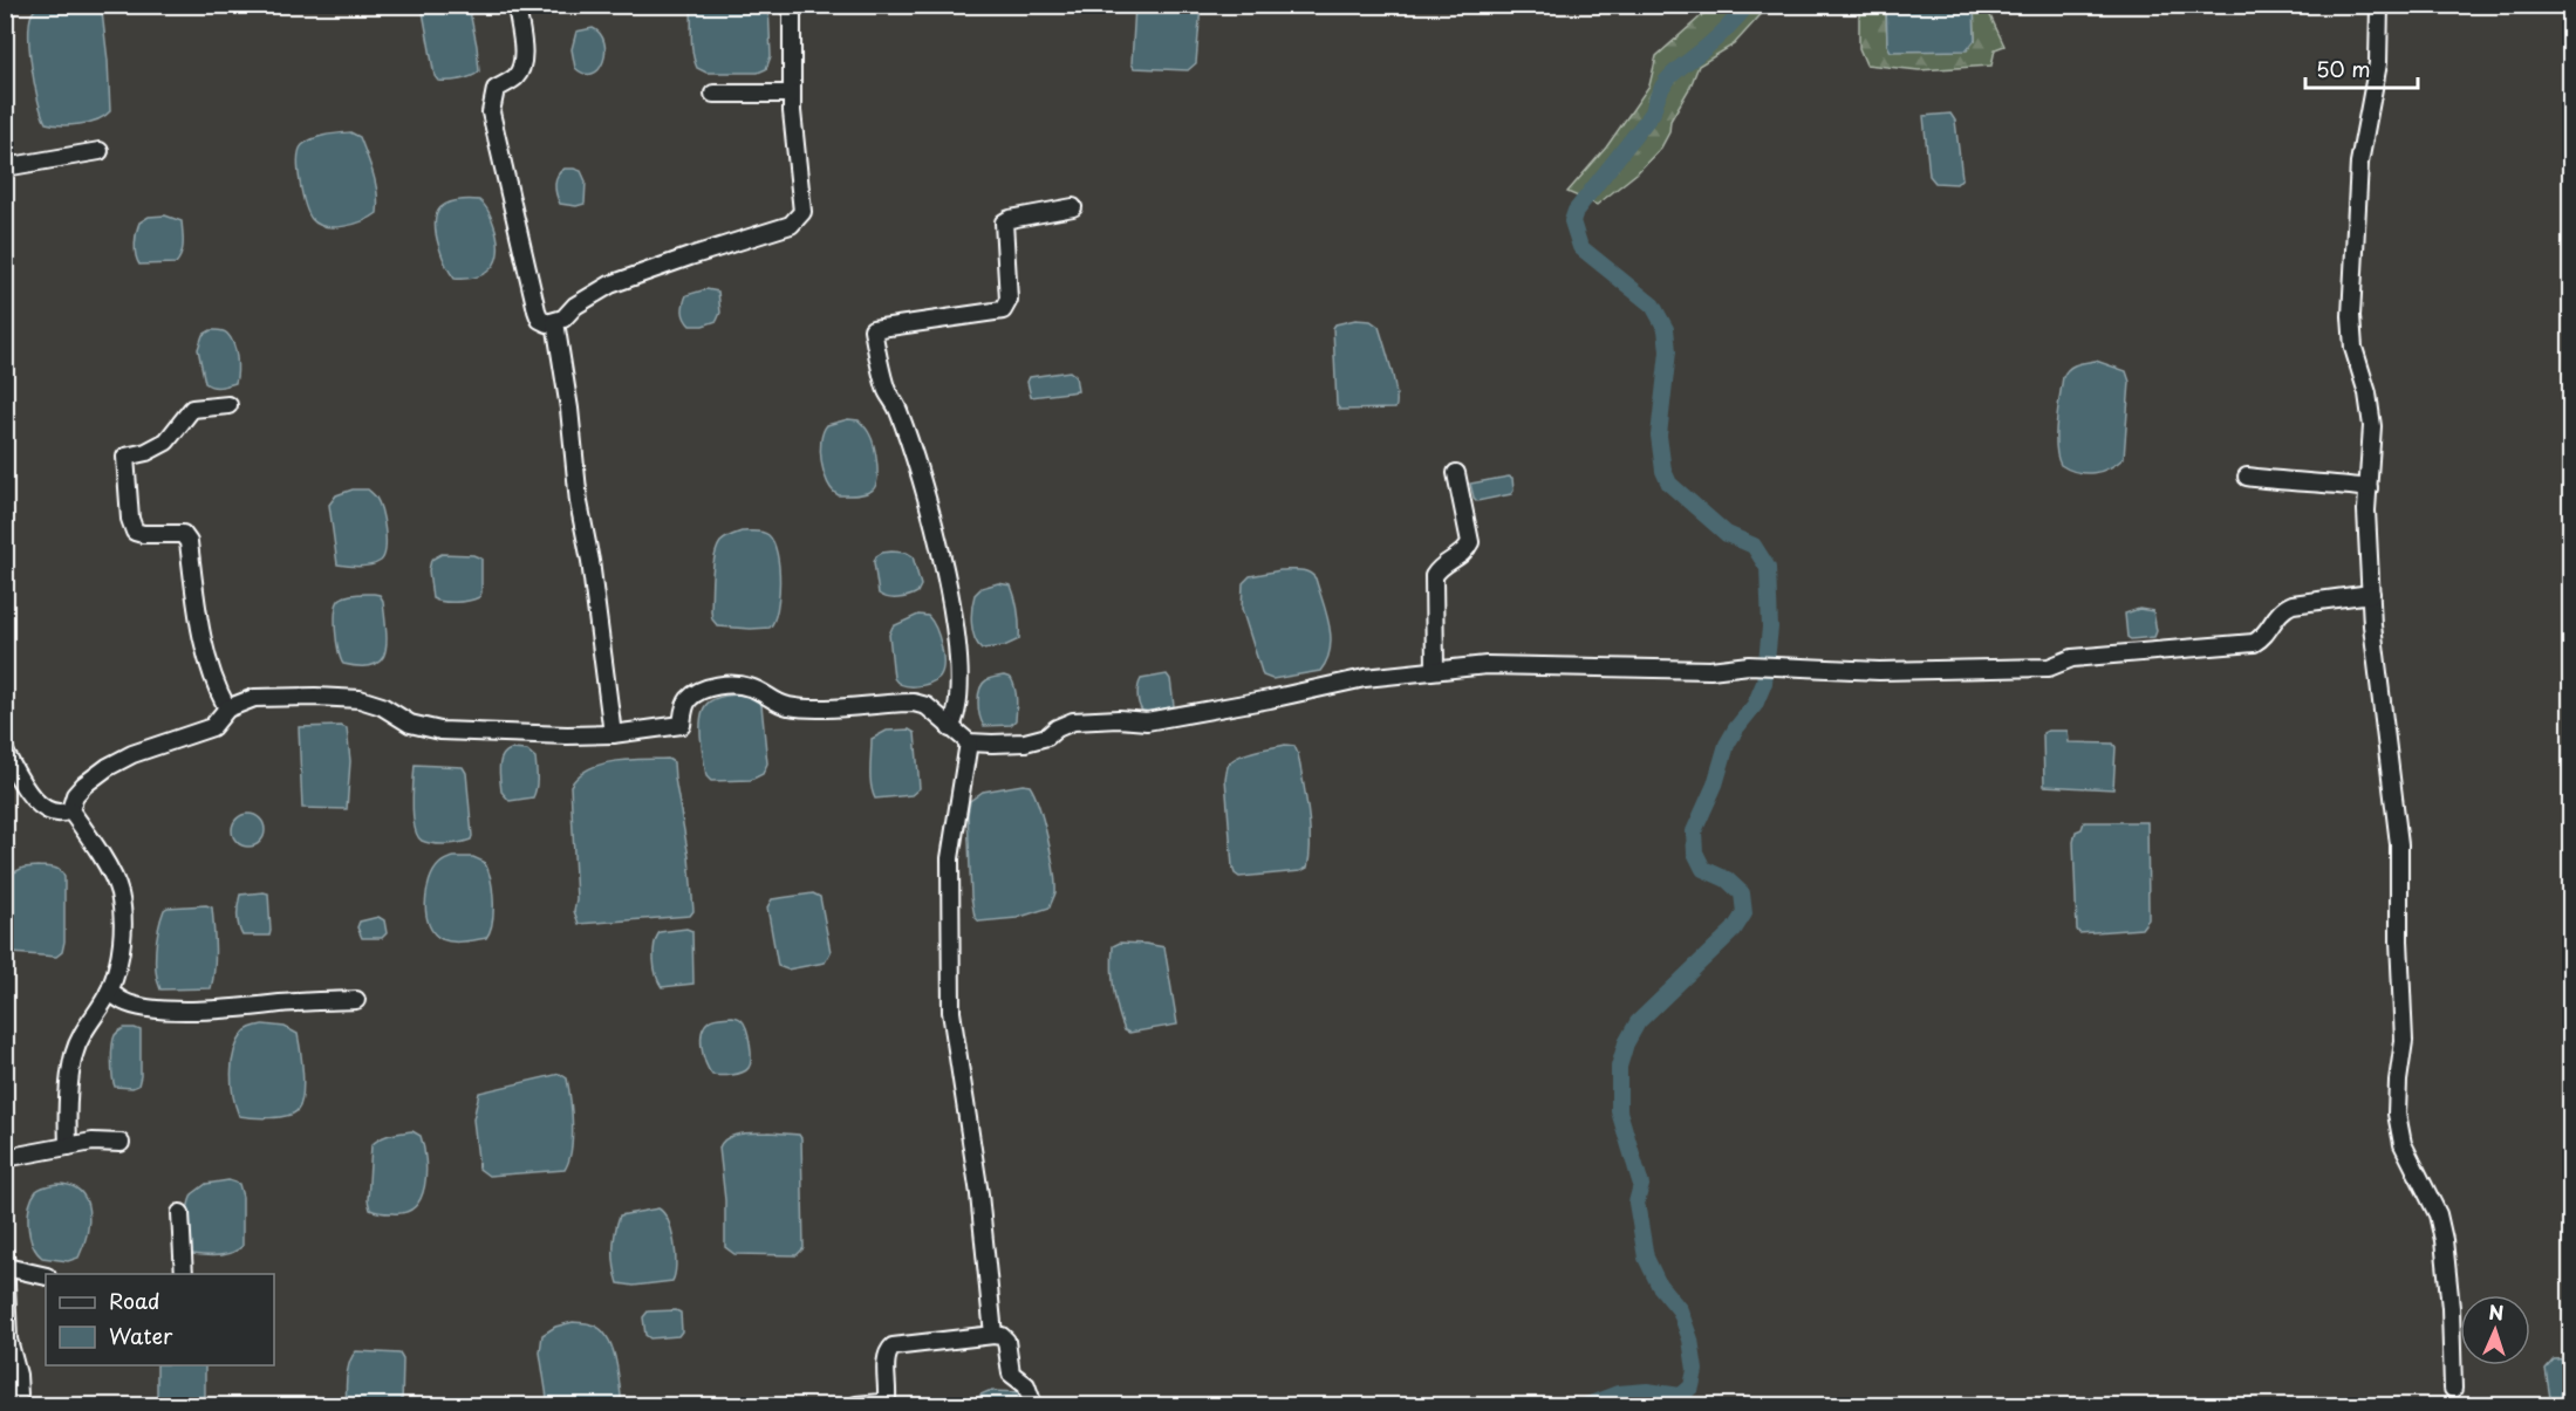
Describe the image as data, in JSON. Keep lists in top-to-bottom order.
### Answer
{
  "legend": ["Road", "Water"],
  "scale_bar": "50 m",
  "north": "top"
}
